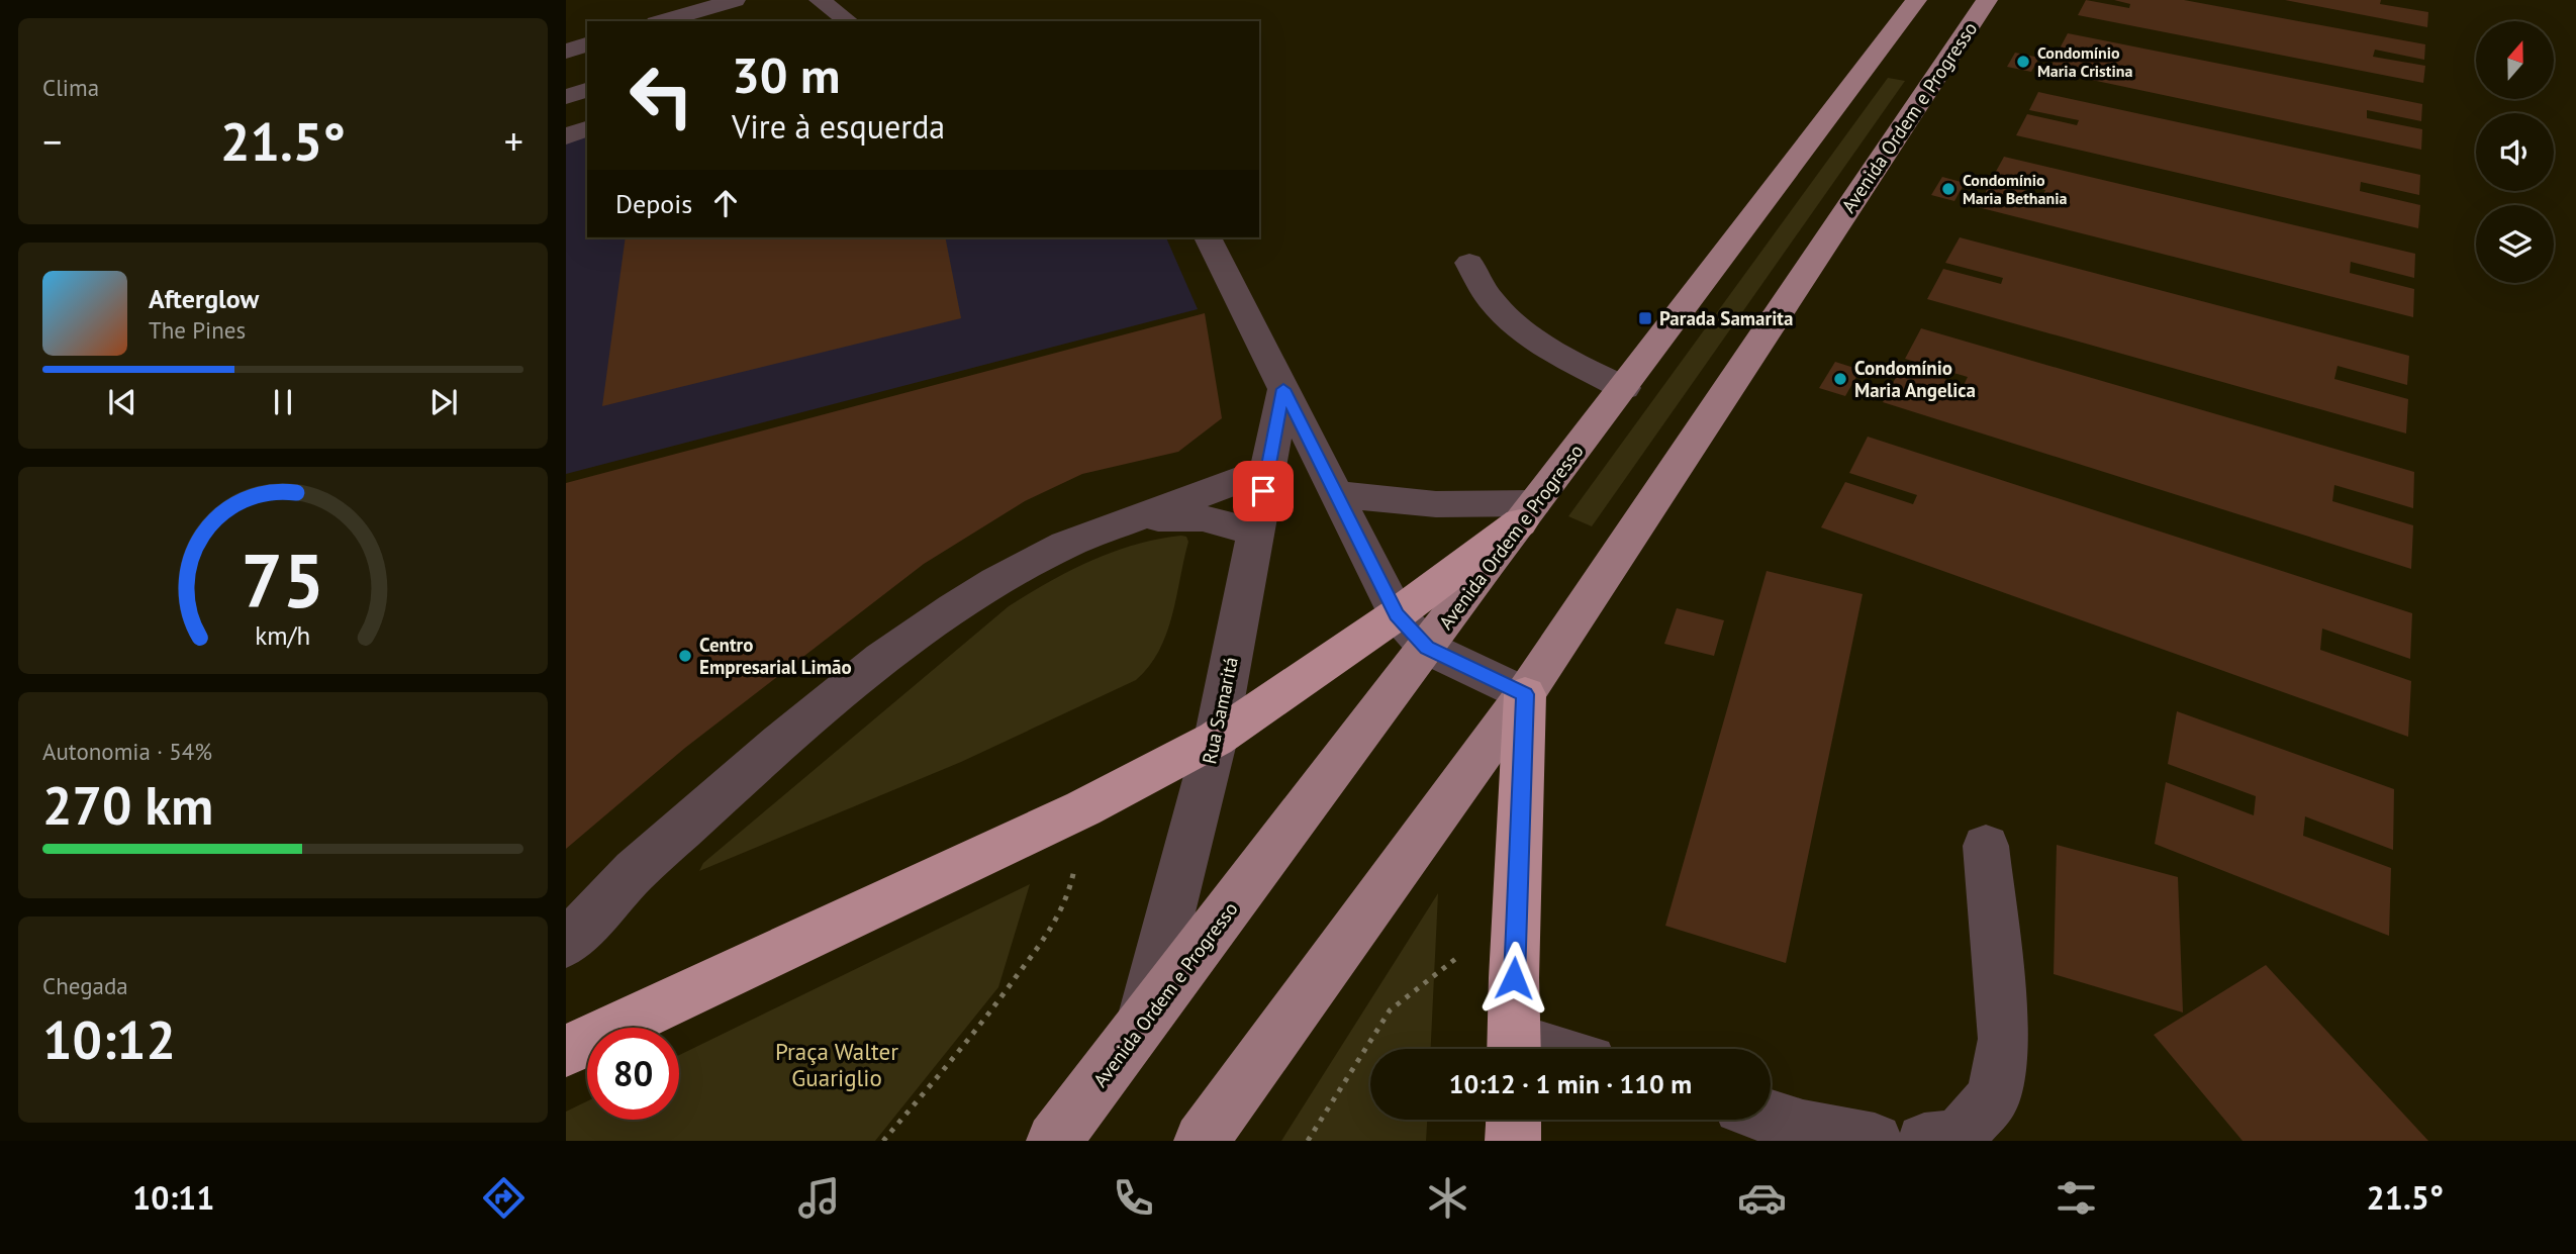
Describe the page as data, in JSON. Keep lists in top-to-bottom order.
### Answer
{
  "streets": {
    "main road": ["Avenida Ordem e Progresso"],
    "street": ["Rua Samaritá"]
  },
  "crossings": [
    ["Avenida Ordem e Progresso", "Rua Samaritá"]
  ],
  "parks": ["Praça Walter Guariglio"],
  "places": {
    "other": [
      "Condomínio Maria Cristina",
      "Condomínio Maria Bethania",
      "Condomínio Maria Angelica",
      "Centro Empresarial Limão"
    ],
    "transit": ["Parada Samarita"]
  },
  "north": "top",
  "page": {
    "tile": [
      "Clima",
      ["Autonomia · 54%", "270 km"],
      ["Chegada", "10:12"]
    ],
    "turn": ["30 m", "Vire à esquerda"],
    "heat": ["−", "21.5°", "+"],
    "then": "Depois",
    "song": ["Afterglow", "The Pines"],
    "limit": "80",
    "trip": "10:12 · 1 min · 110 m",
    "tabs": ["10:11", "21.5°"],
    "gauge": ["75", "km/h"]
  }
}
